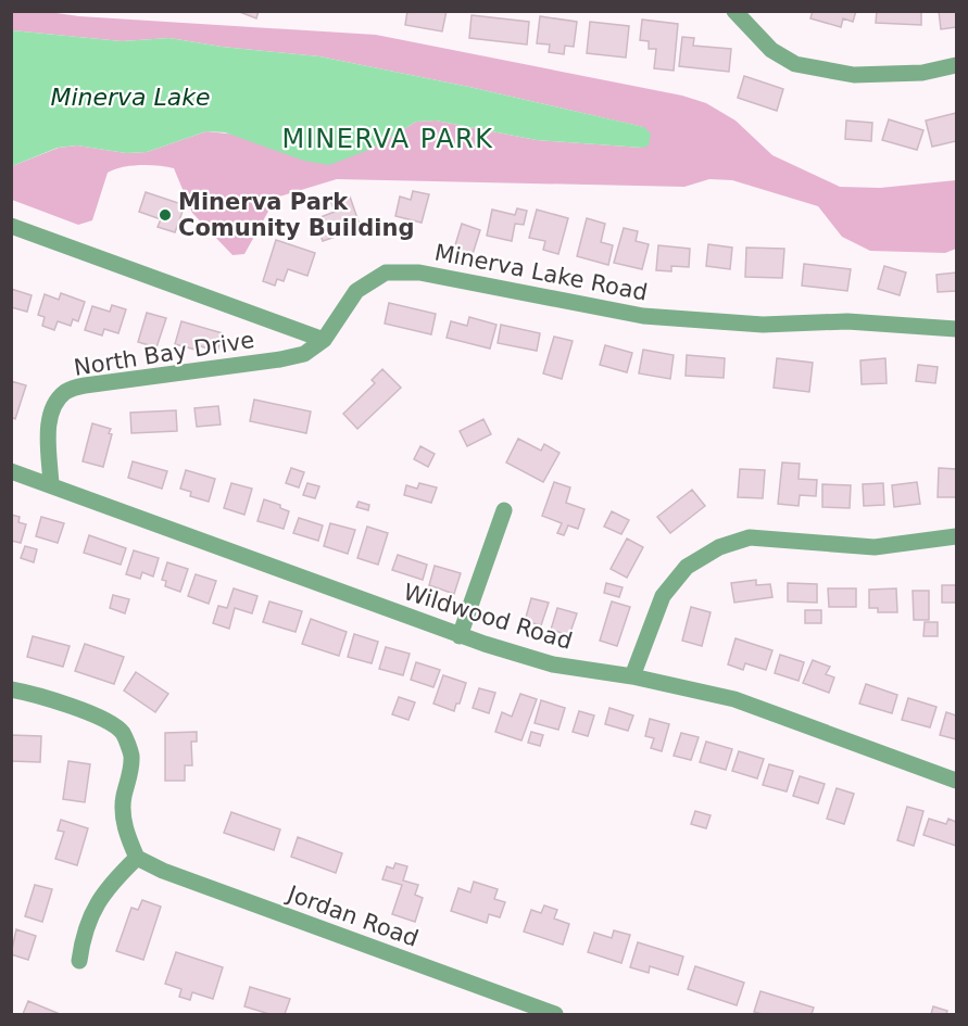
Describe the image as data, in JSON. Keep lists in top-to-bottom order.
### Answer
{
  "streets": {
    "street": [
      "Minerva Lake Road",
      "North Bay Drive",
      "Wildwood Road",
      "Jordan Road"
    ]
  },
  "crossings": [
    ["Minerva Lake Road", "North Bay Drive"],
    ["North Bay Drive", "Wildwood Road"]
  ],
  "districts": ["MINERVA PARK"],
  "water": ["Minerva Lake"],
  "places": ["Minerva Park Comunity Building"]
}
